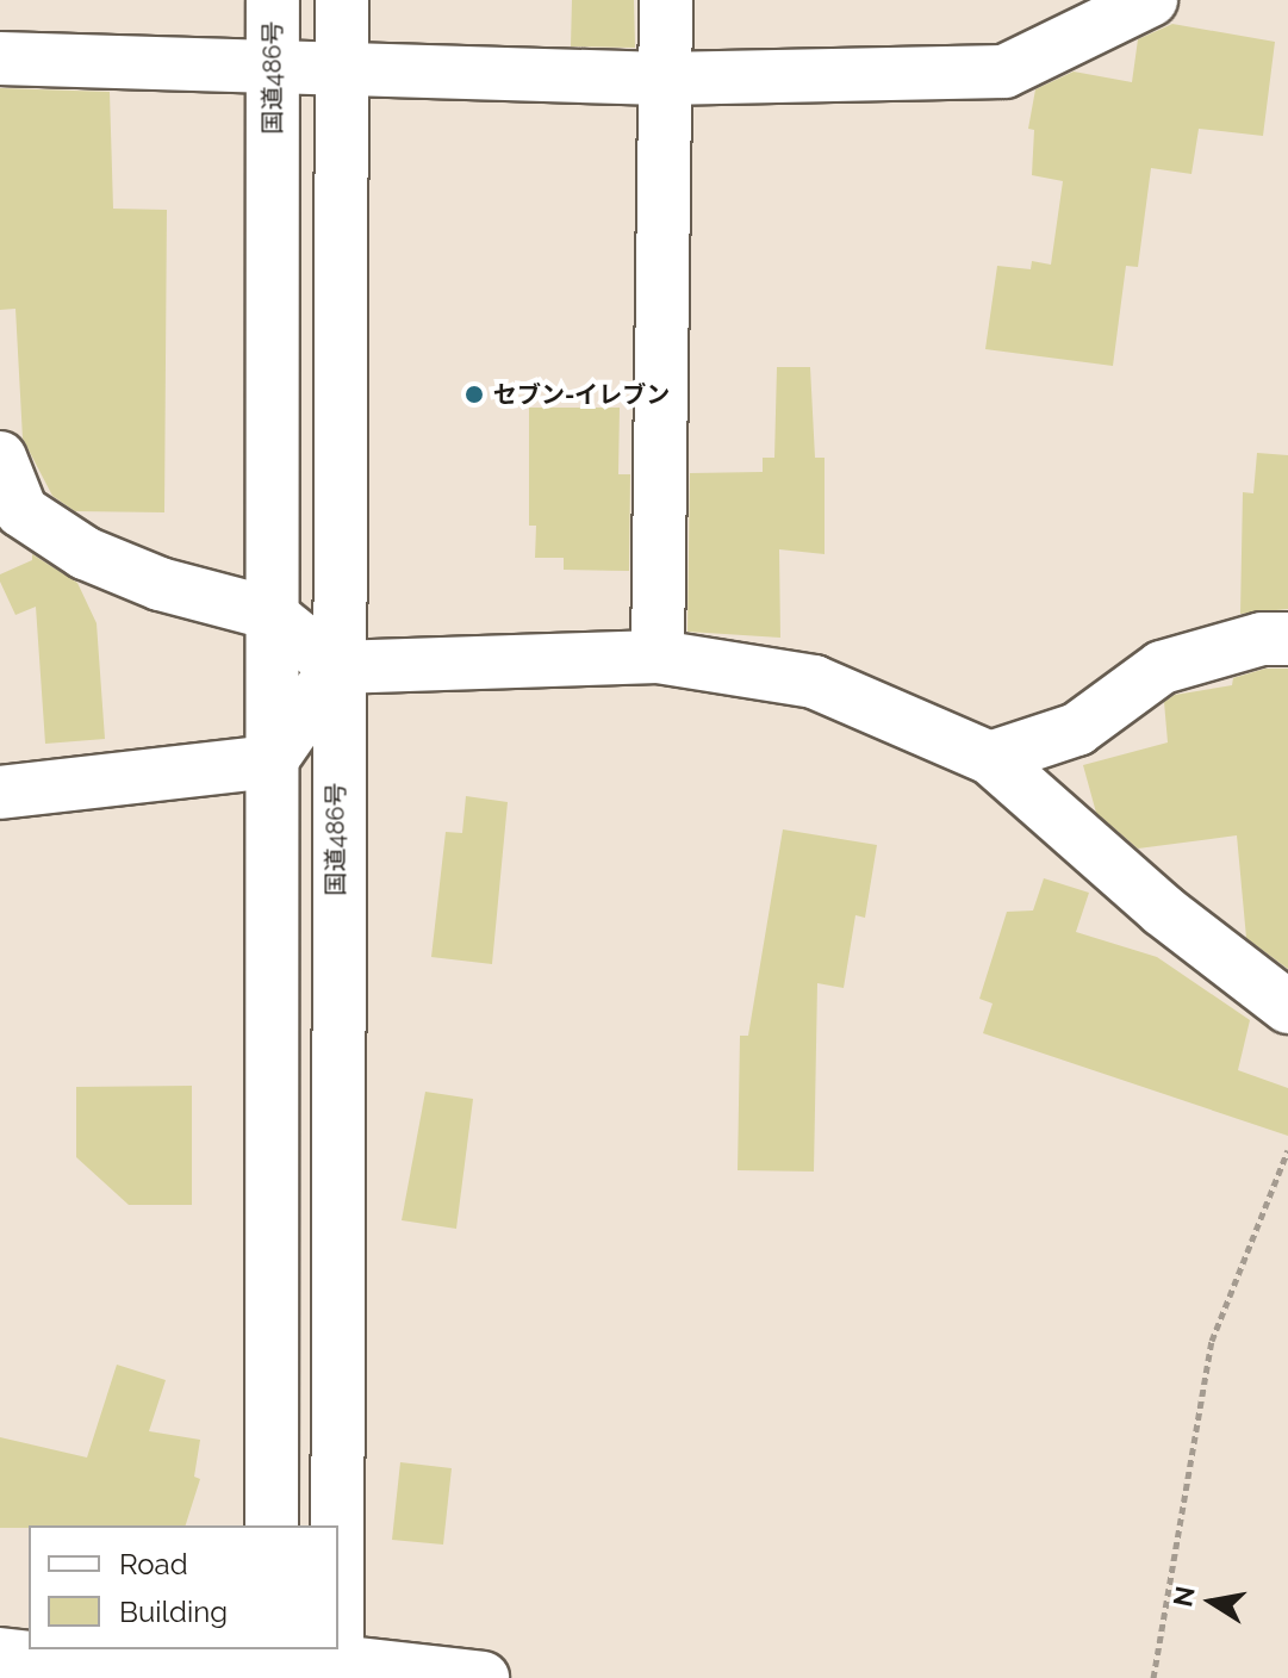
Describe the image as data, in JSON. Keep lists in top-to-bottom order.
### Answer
{
  "streets": {
    "main road": ["国道486号"]
  },
  "places": ["セブン-イレブン"],
  "legend": ["Road", "Building"],
  "north": "left"
}
